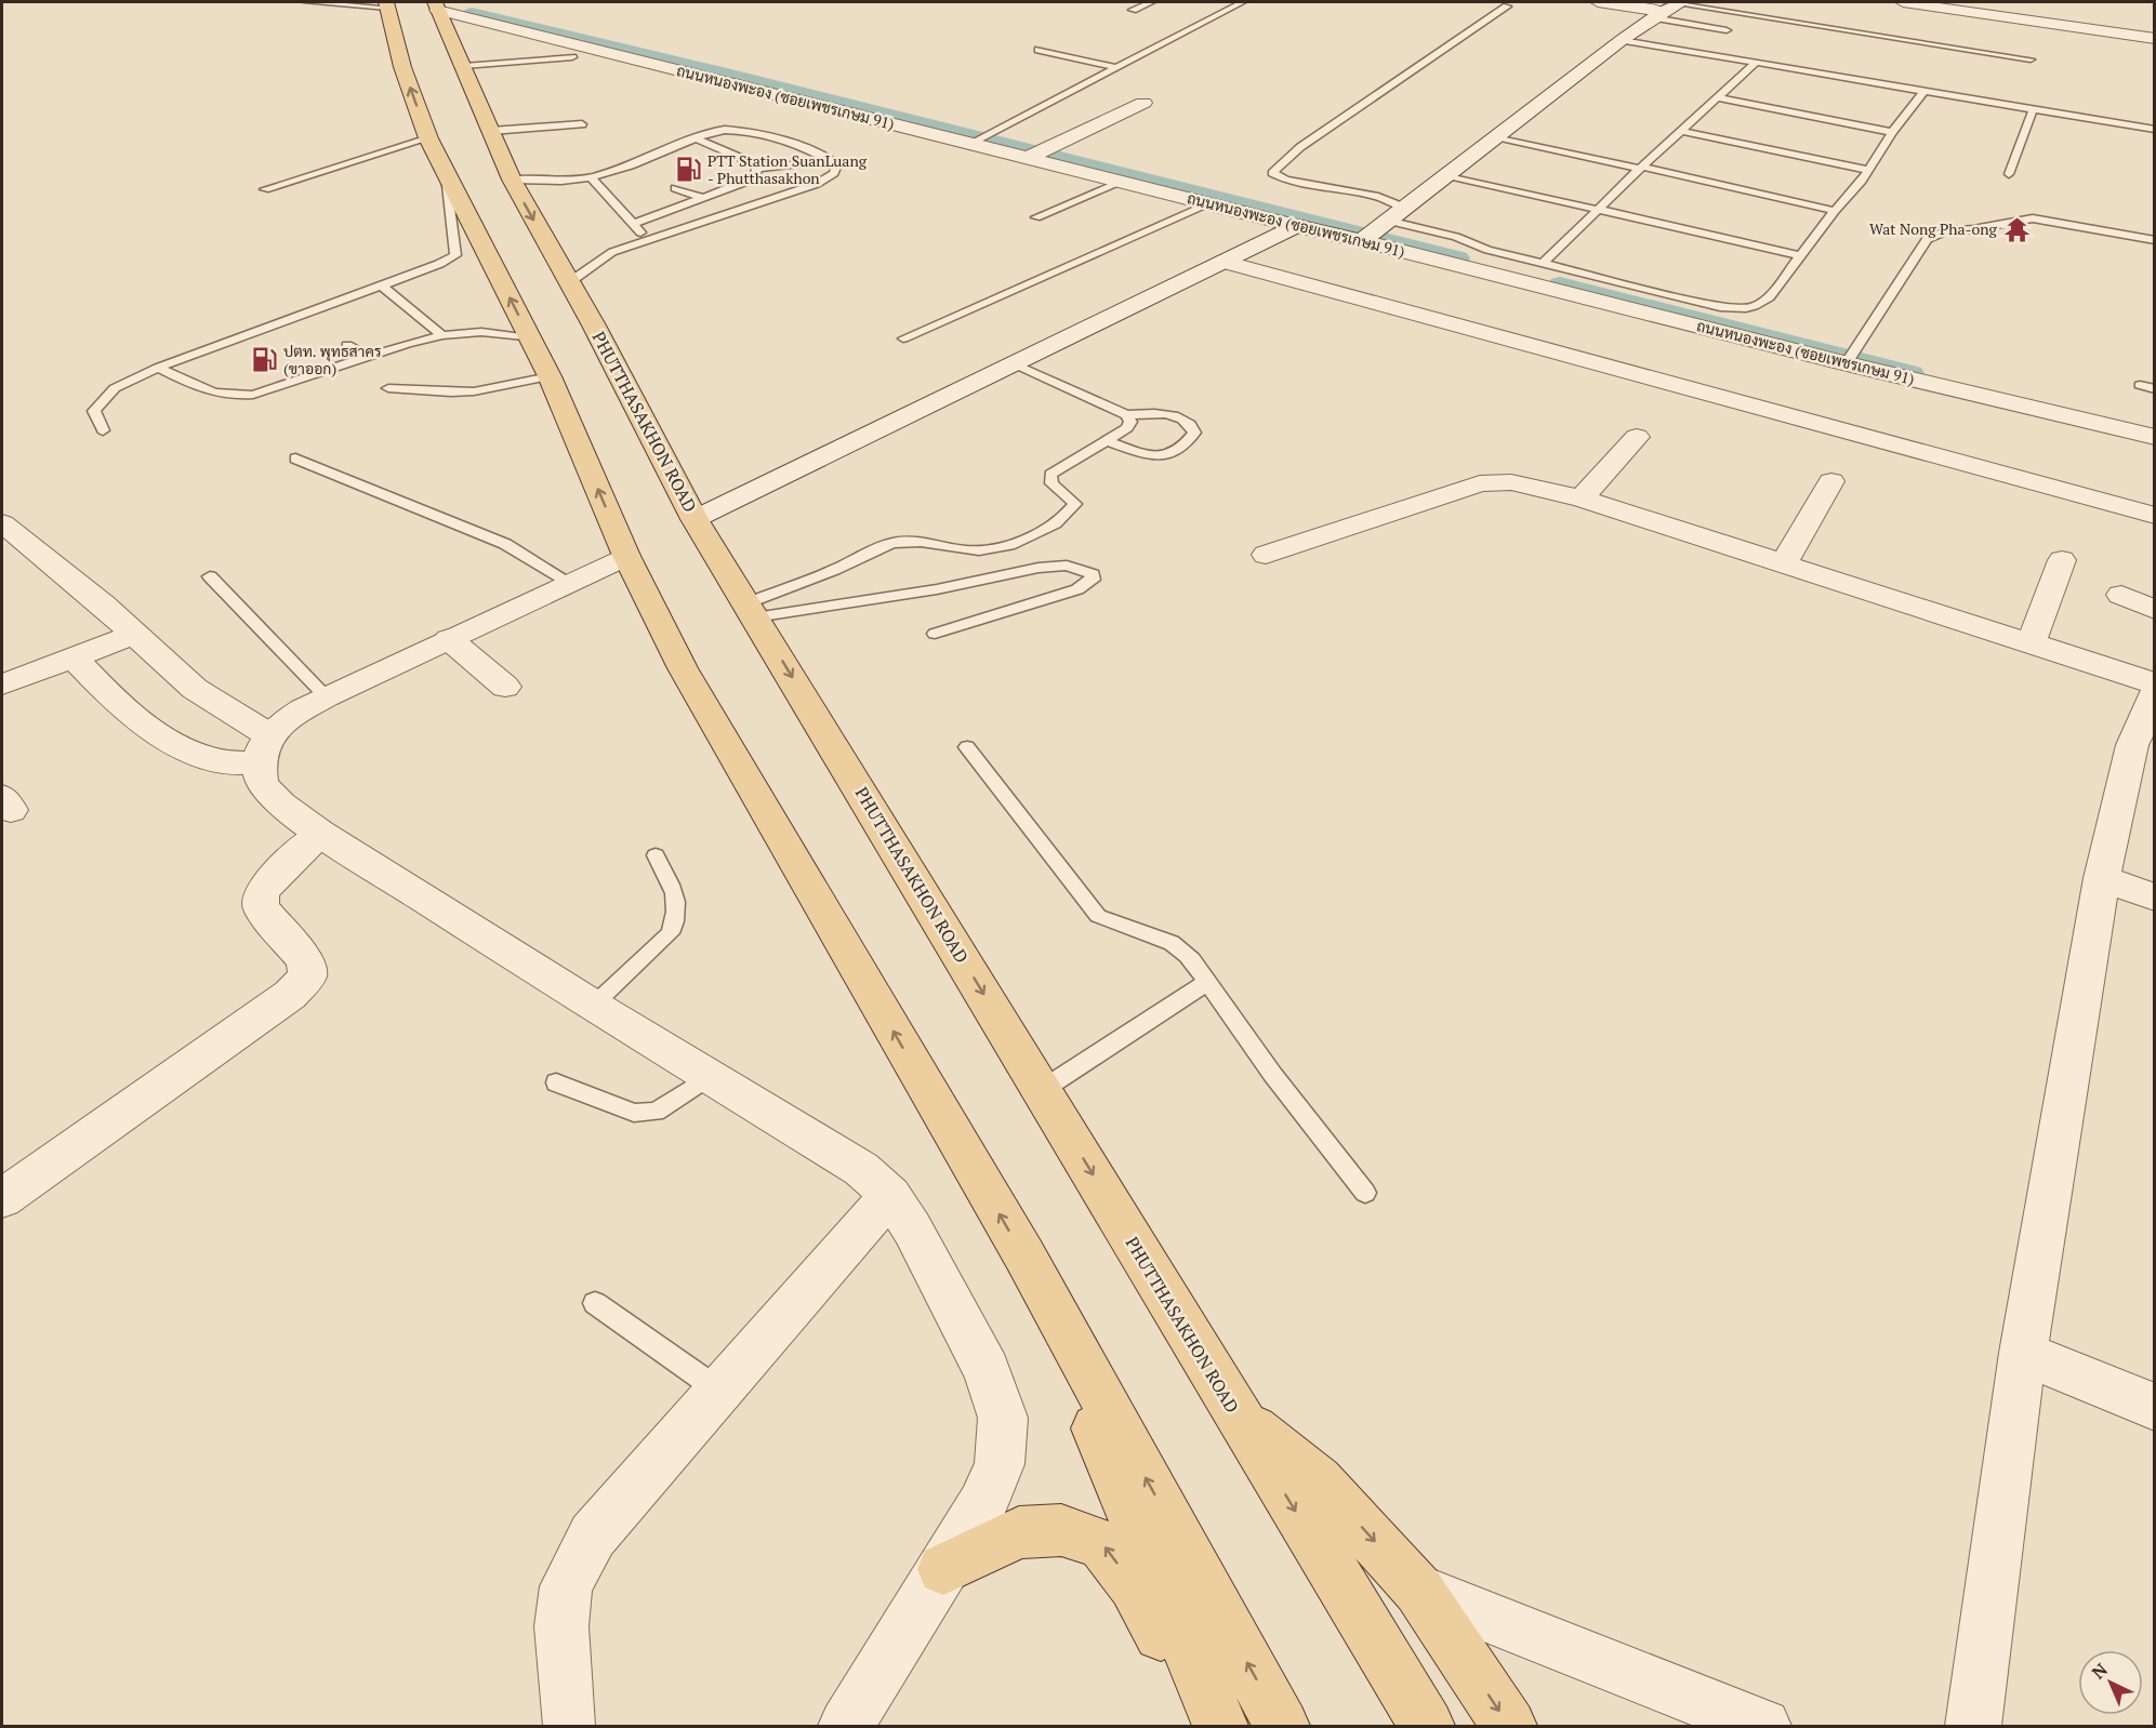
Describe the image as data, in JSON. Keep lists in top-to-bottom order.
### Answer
{
  "streets": {
    "main road": ["PHUTTHASAKHON ROAD"],
    "street": ["ถนนหนองพะอง (ซอยเพชรเกษม 91)"]
  },
  "crossings": [
    ["ถนนหนองพะอง (ซอยเพชรเกษม 91)", "PHUTTHASAKHON ROAD"]
  ],
  "places": {
    "fuel station": ["PTT Station SuanLuang - Phutthasakhon", "ปตท. พุทธสาคร (ขาออก)"],
    "temple": ["Wat Nong Pha-ong"]
  },
  "north": "top left"
}
